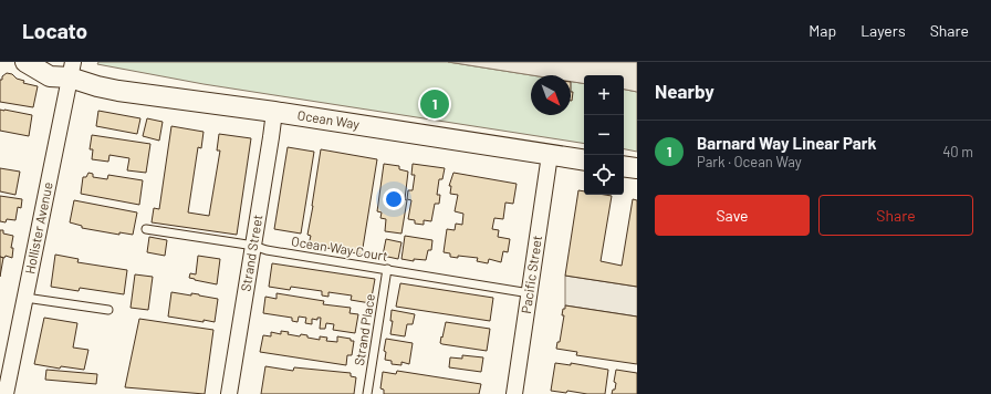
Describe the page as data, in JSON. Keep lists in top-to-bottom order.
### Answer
{
  "streets": {
    "street": [
      "Ocean Way",
      "Hollister Avenue",
      "Strand Street",
      "Pacific Street"
    ],
    "lane": ["Ocean Way Court", "Strand Place"]
  },
  "crossings": [
    ["Ocean Way", "Hollister Avenue"],
    ["Ocean Way", "Strand Street"],
    ["Ocean Way", "Pacific Street"],
    ["Ocean Way Court", "Strand Street"],
    ["Ocean Way Court", "Pacific Street"],
    ["Ocean Way Court", "Strand Place"]
  ],
  "north": "bottom right",
  "page": {
    "header": "Locato",
    "nav": ["Map", "Layers", "Share"],
    "heading": "Nearby",
    "map_buttons": ["+", "−"],
    "pins": "1",
    "list": [
      {
        "mark": "1",
        "name": "Barnard Way Linear Park",
        "note": "Park · Ocean Way",
        "value": "40 m"
      }
    ],
    "buttons": ["Save", "Share"]
  }
}
